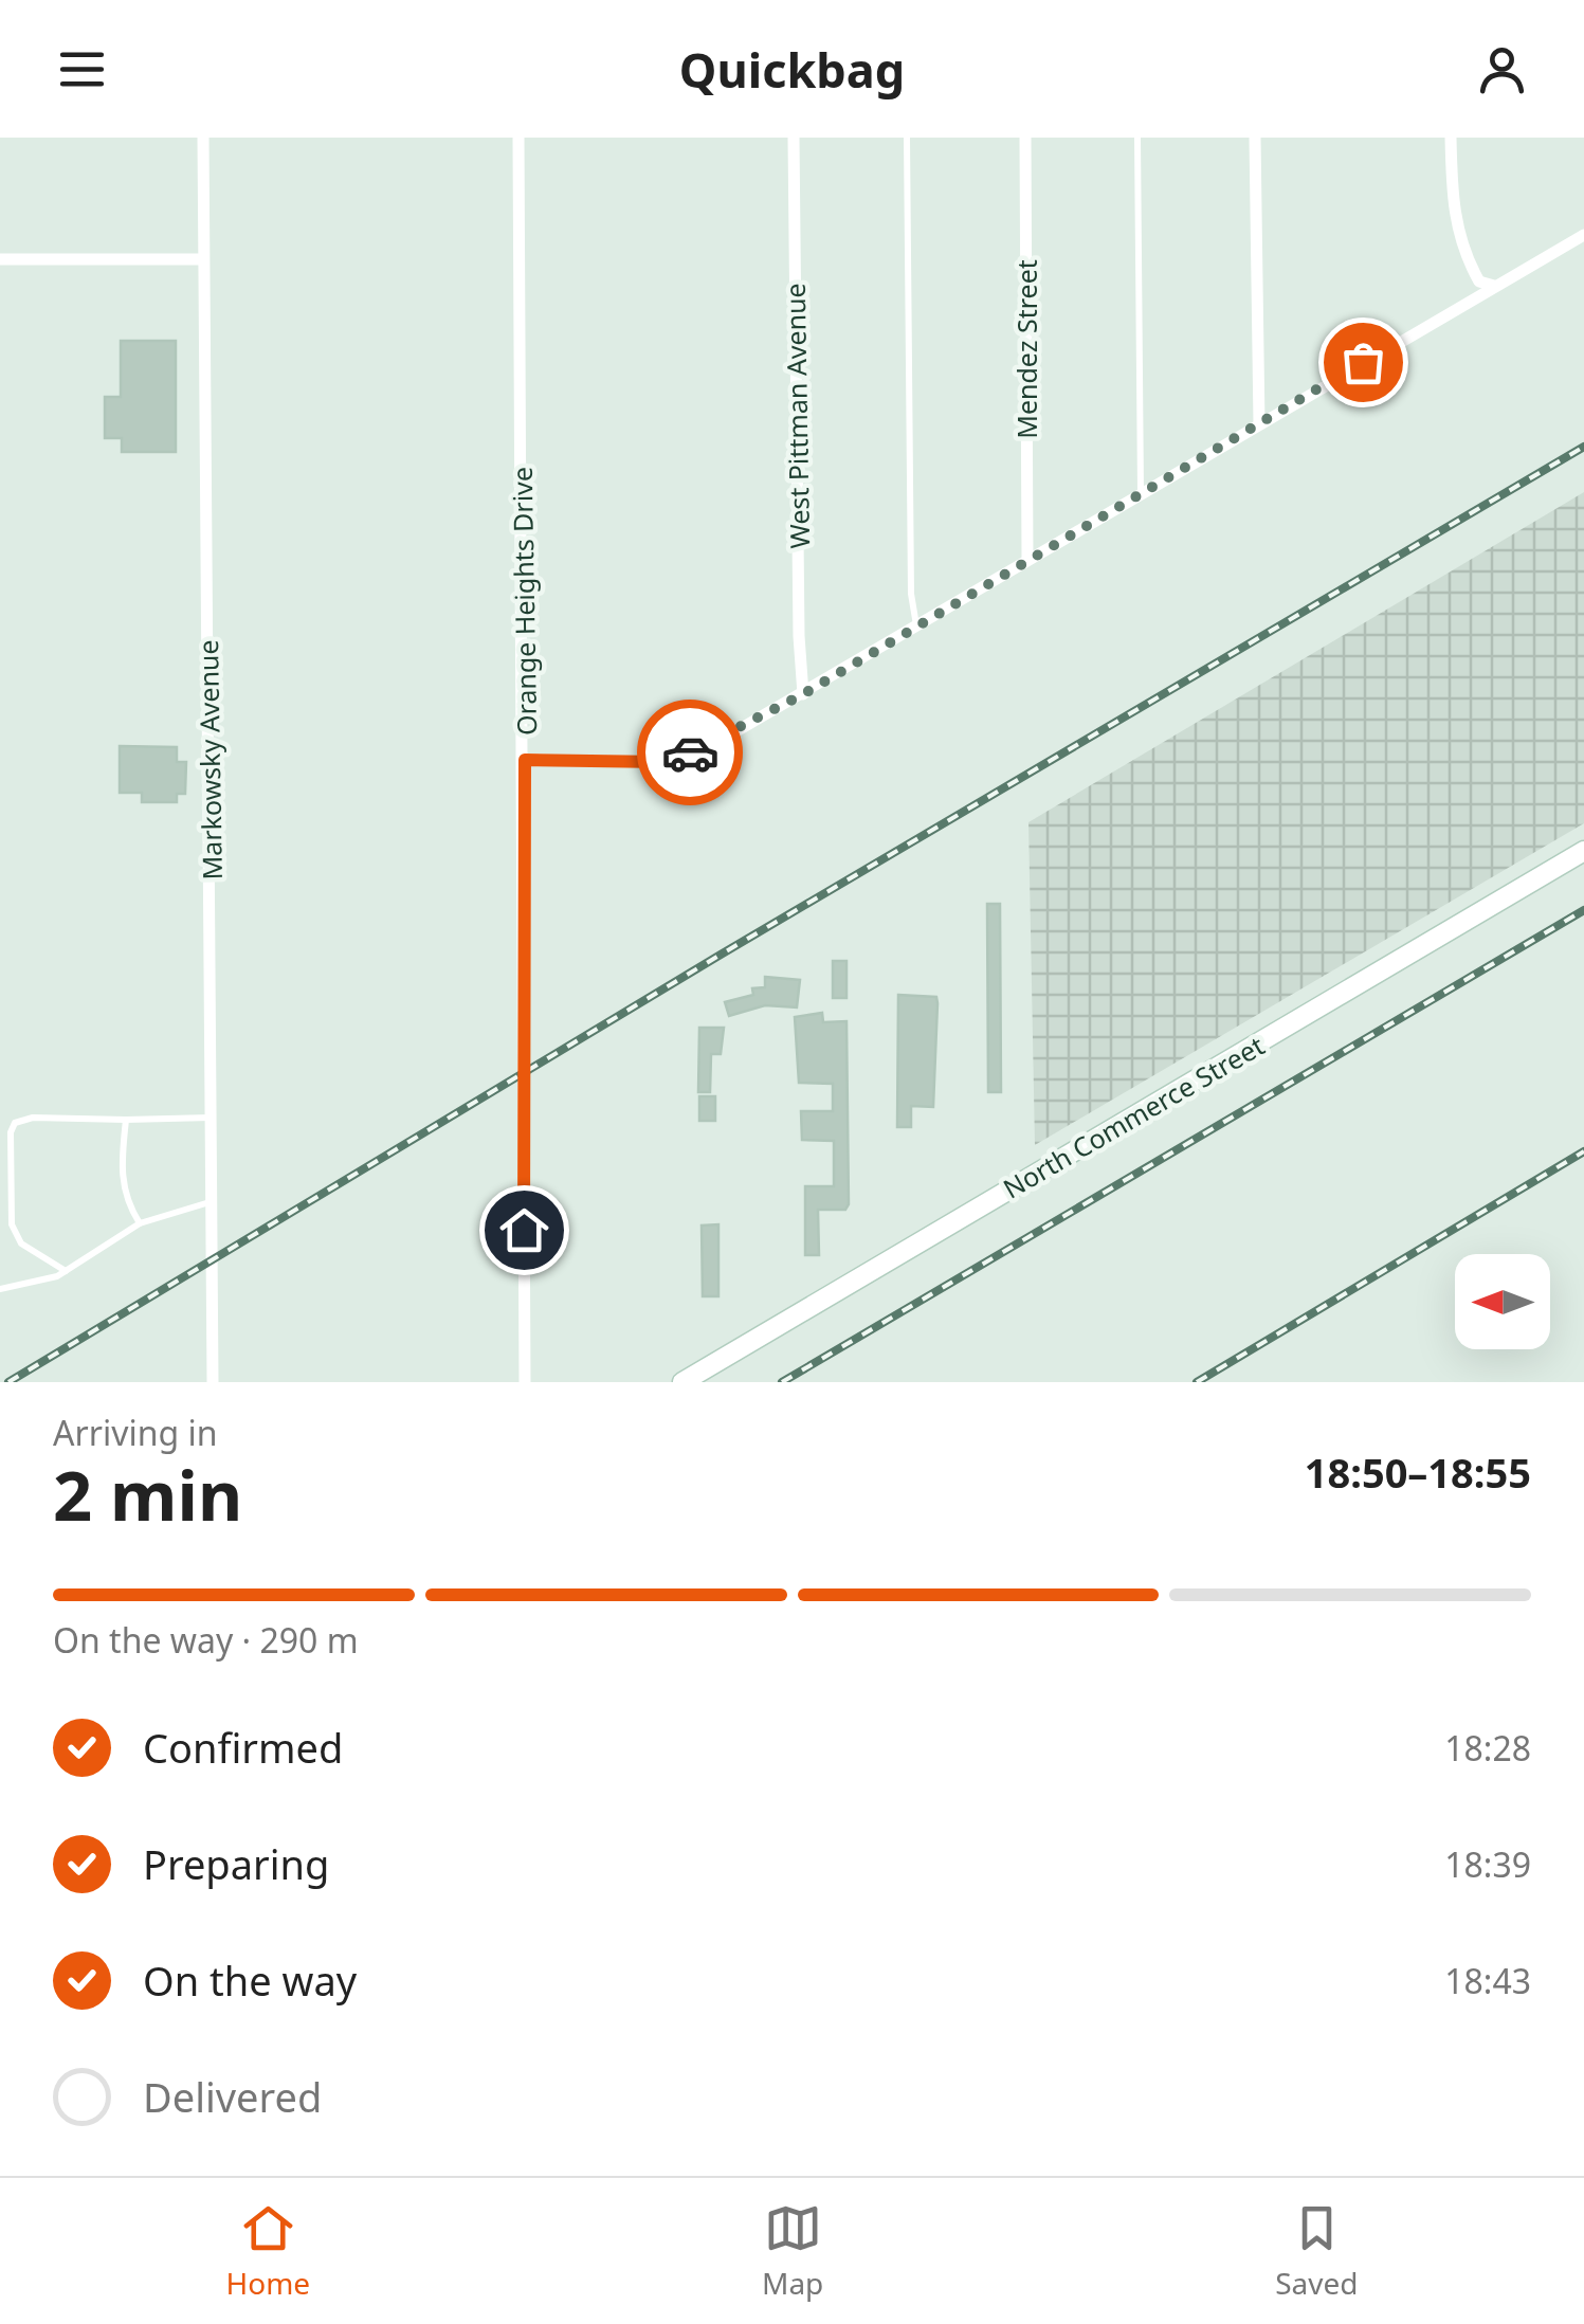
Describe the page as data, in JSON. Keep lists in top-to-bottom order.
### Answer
{
  "streets": {
    "main road": ["North Commerce Street"],
    "street": [
      "Mendez Street",
      "West Pittman Avenue",
      "Orange Heights Drive",
      "Markowsky Avenue"
    ]
  },
  "north": "left",
  "page": {
    "header": "Quickbag",
    "heading": ["2 min", "Arriving in", "18:50–18:55"],
    "bar": "On the way · 290 m",
    "list": [
      ["Confirmed", "18:28"],
      ["Preparing", "18:39"],
      ["On the way", "18:43"],
      "Delivered"
    ],
    "tabs": ["Home", "Map", "Saved"]
  }
}
